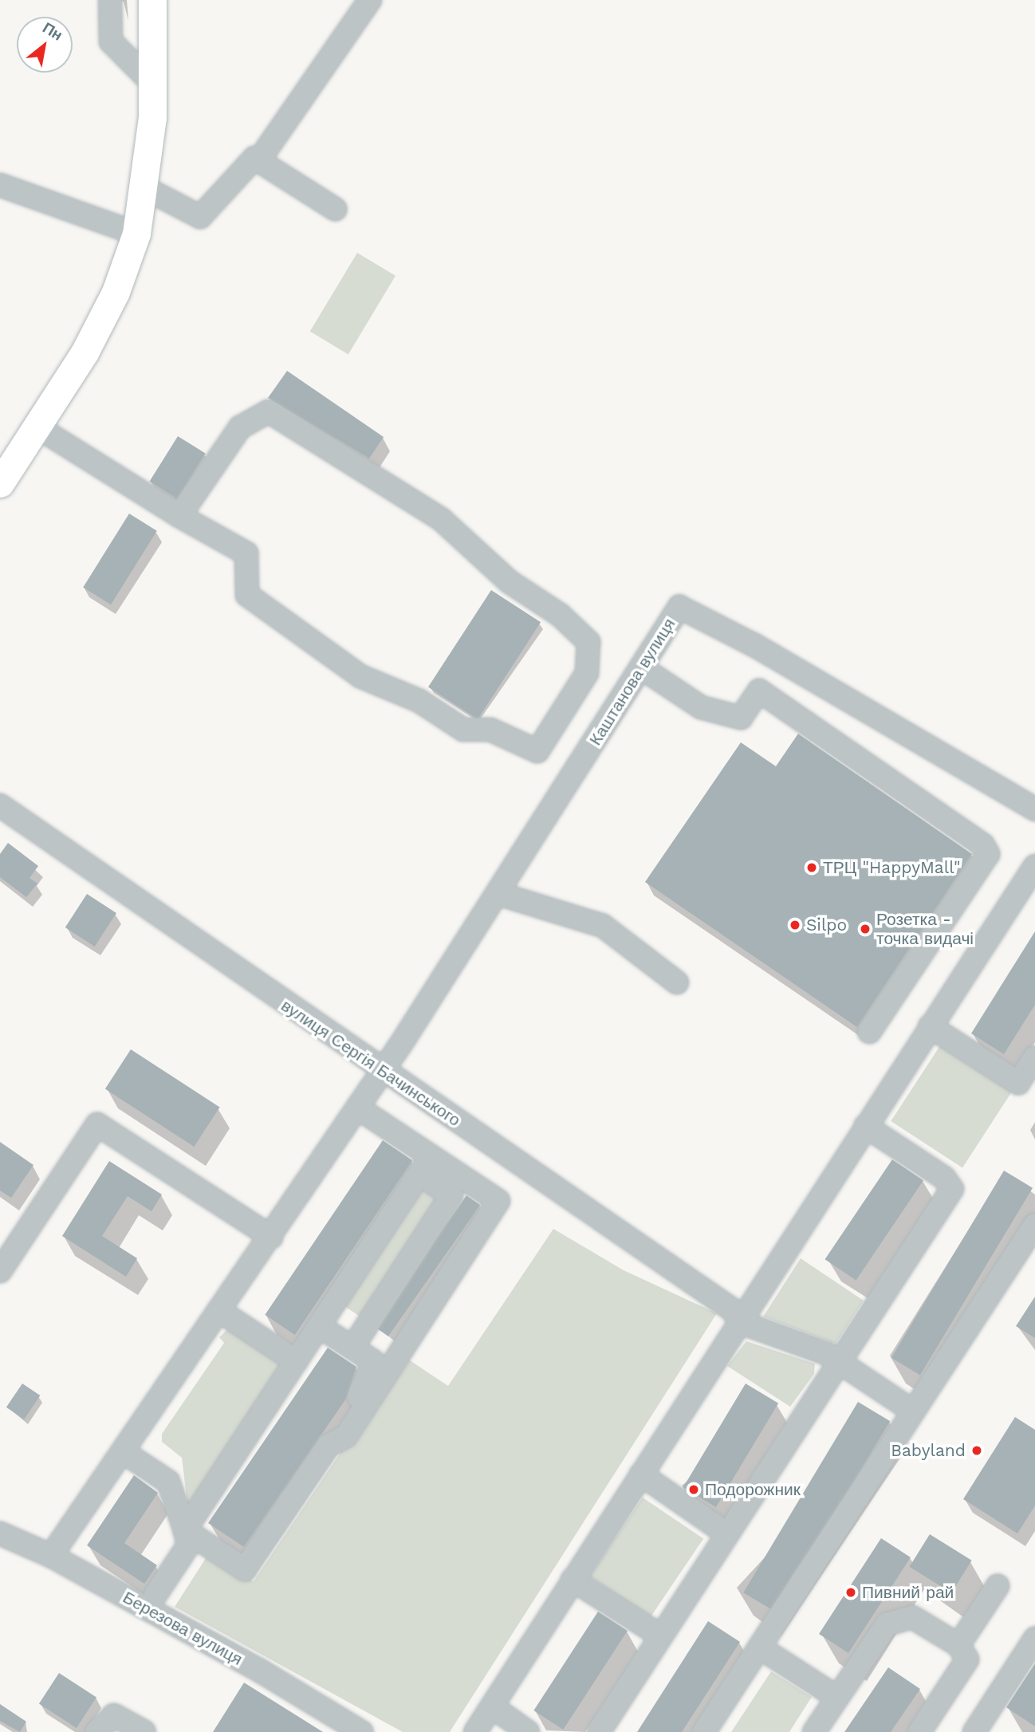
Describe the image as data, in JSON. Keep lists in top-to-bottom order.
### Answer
{
  "streets": {
    "street": ["Каштанова вулиця", "вулиця Сергія Бачинського", "Березова вулиця"]
  },
  "crossings": [
    ["Каштанова вулиця", "вулиця Сергія Бачинського"],
    ["Каштанова вулиця", "Березова вулиця"]
  ],
  "places": [
    "ТРЦ \"HappyMall\"",
    "Silpo",
    "Розетка - точка видачі",
    "Babyland",
    "Подорожник",
    "Пивний рай"
  ],
  "north": "top right"
}
